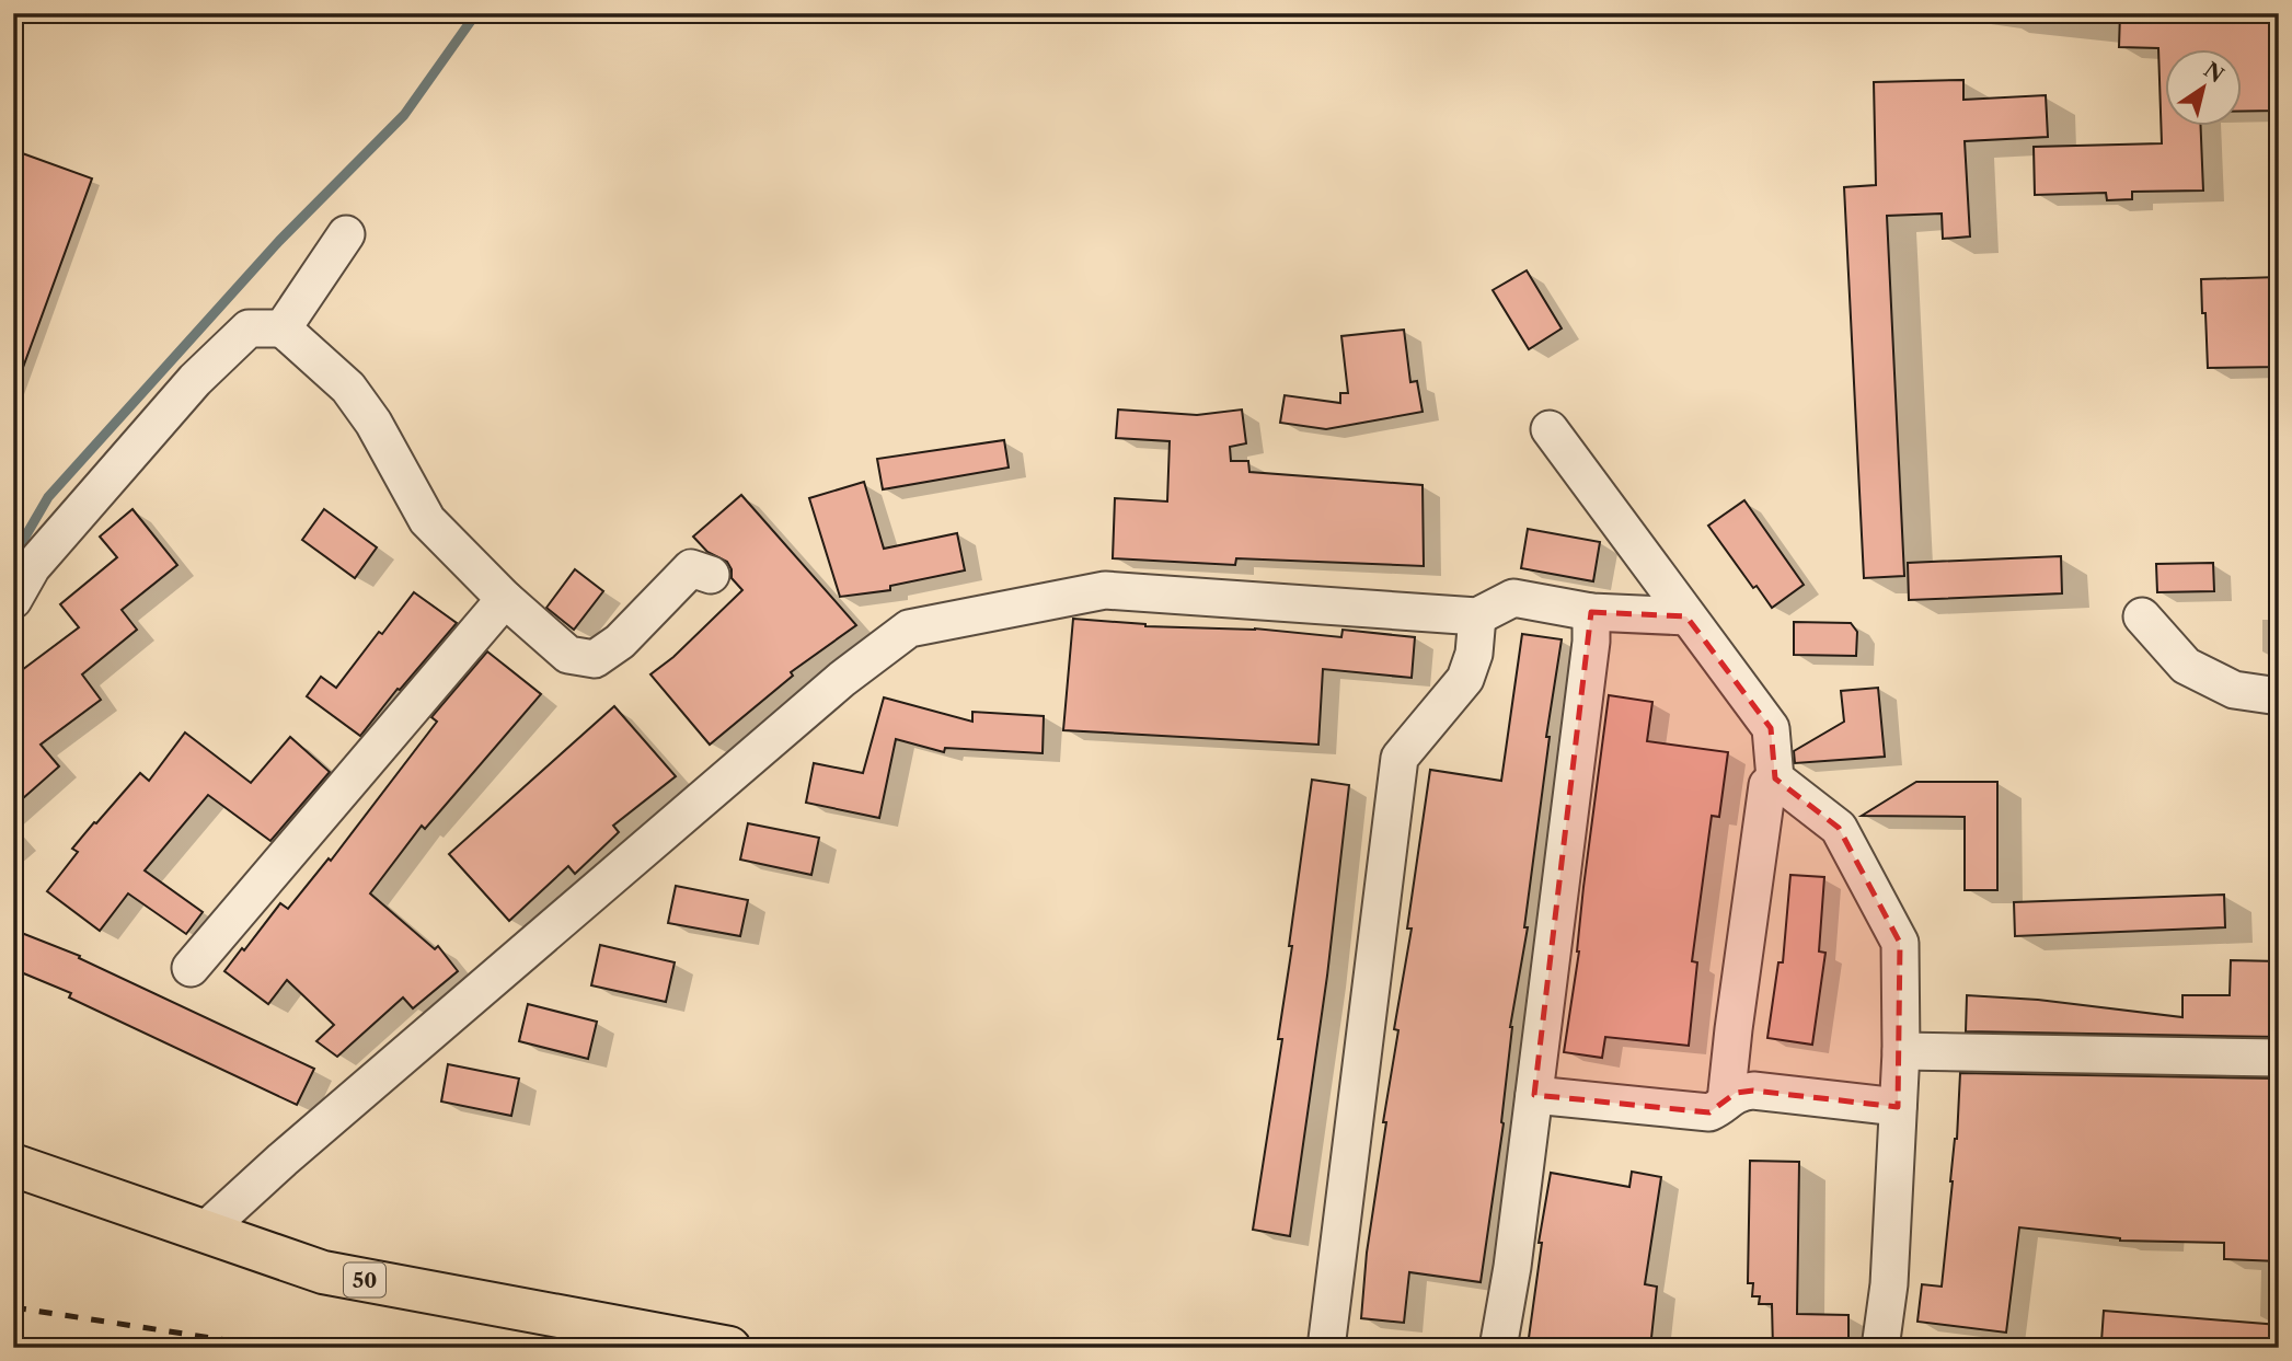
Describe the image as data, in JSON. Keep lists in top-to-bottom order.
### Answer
{
  "streets": {
    "main road": ["50"]
  },
  "north": "top right"
}
